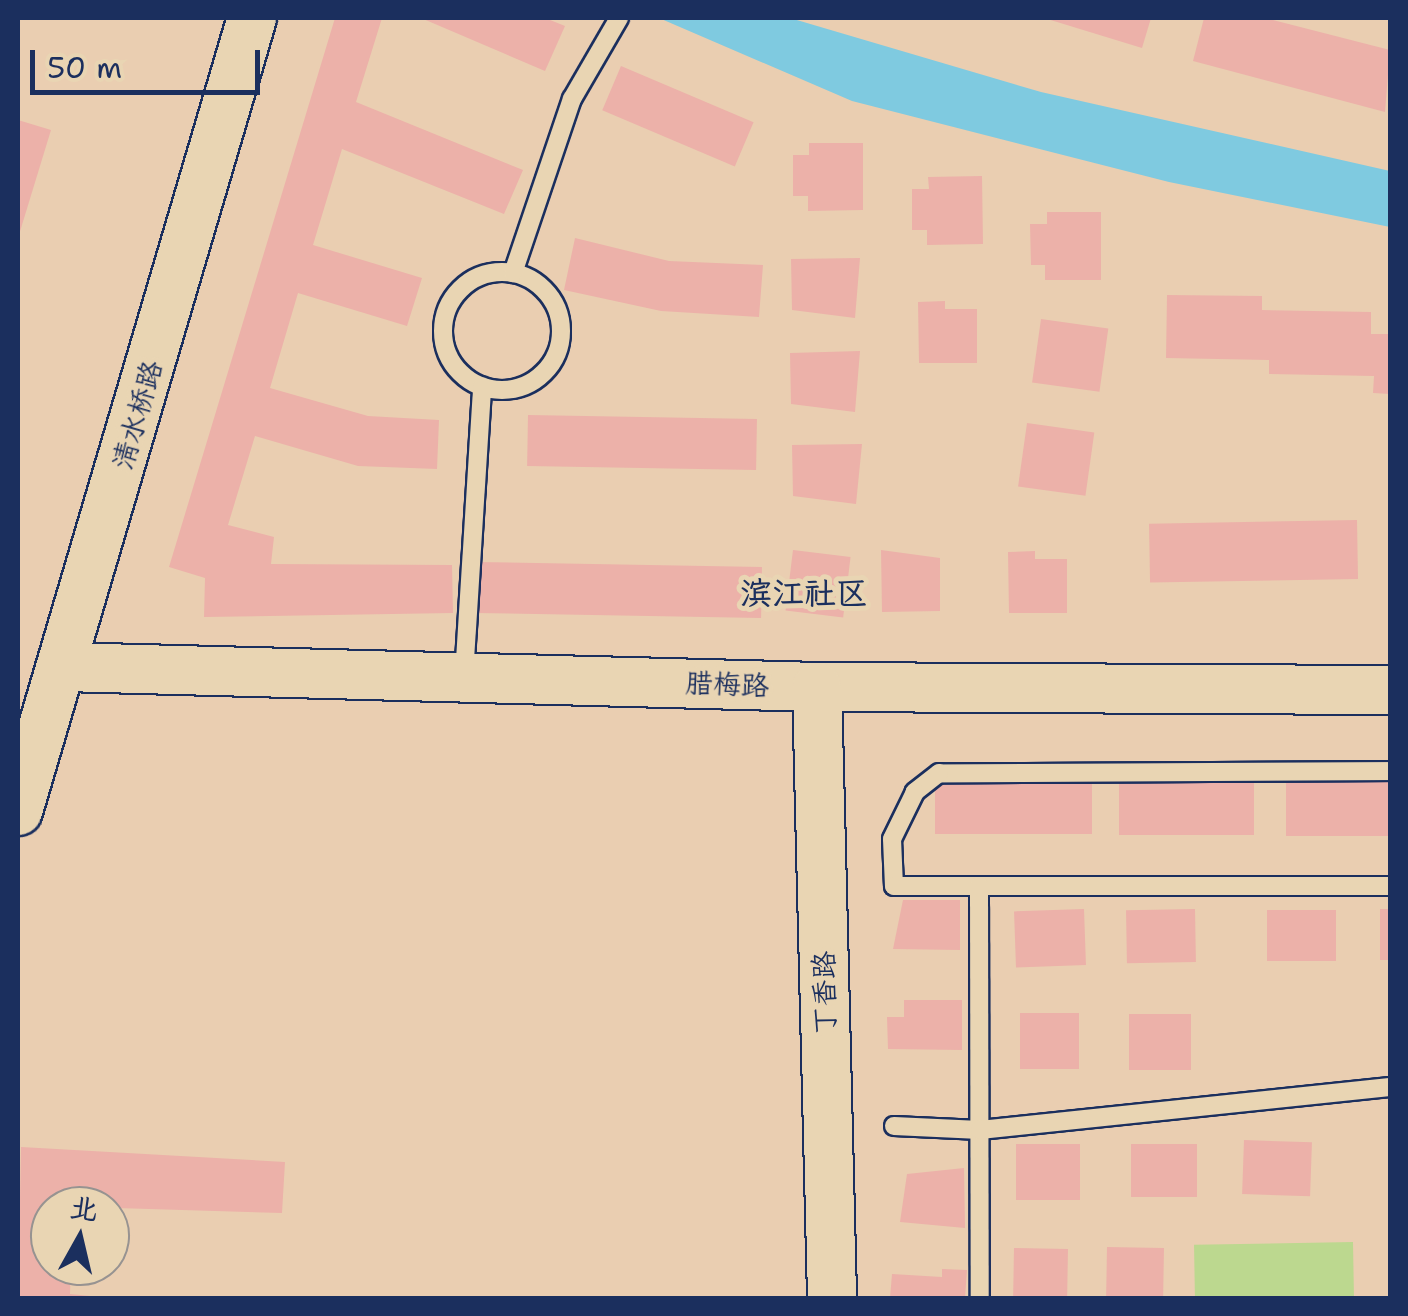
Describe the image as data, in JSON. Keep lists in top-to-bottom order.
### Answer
{
  "streets": {
    "street": ["清水桥路", "腊梅路", "丁香路"]
  },
  "crossings": [
    ["清水桥路", "腊梅路"],
    ["腊梅路", "丁香路"]
  ],
  "districts": ["滨江社区"],
  "scale_bar": "50 m",
  "north": "top"
}
